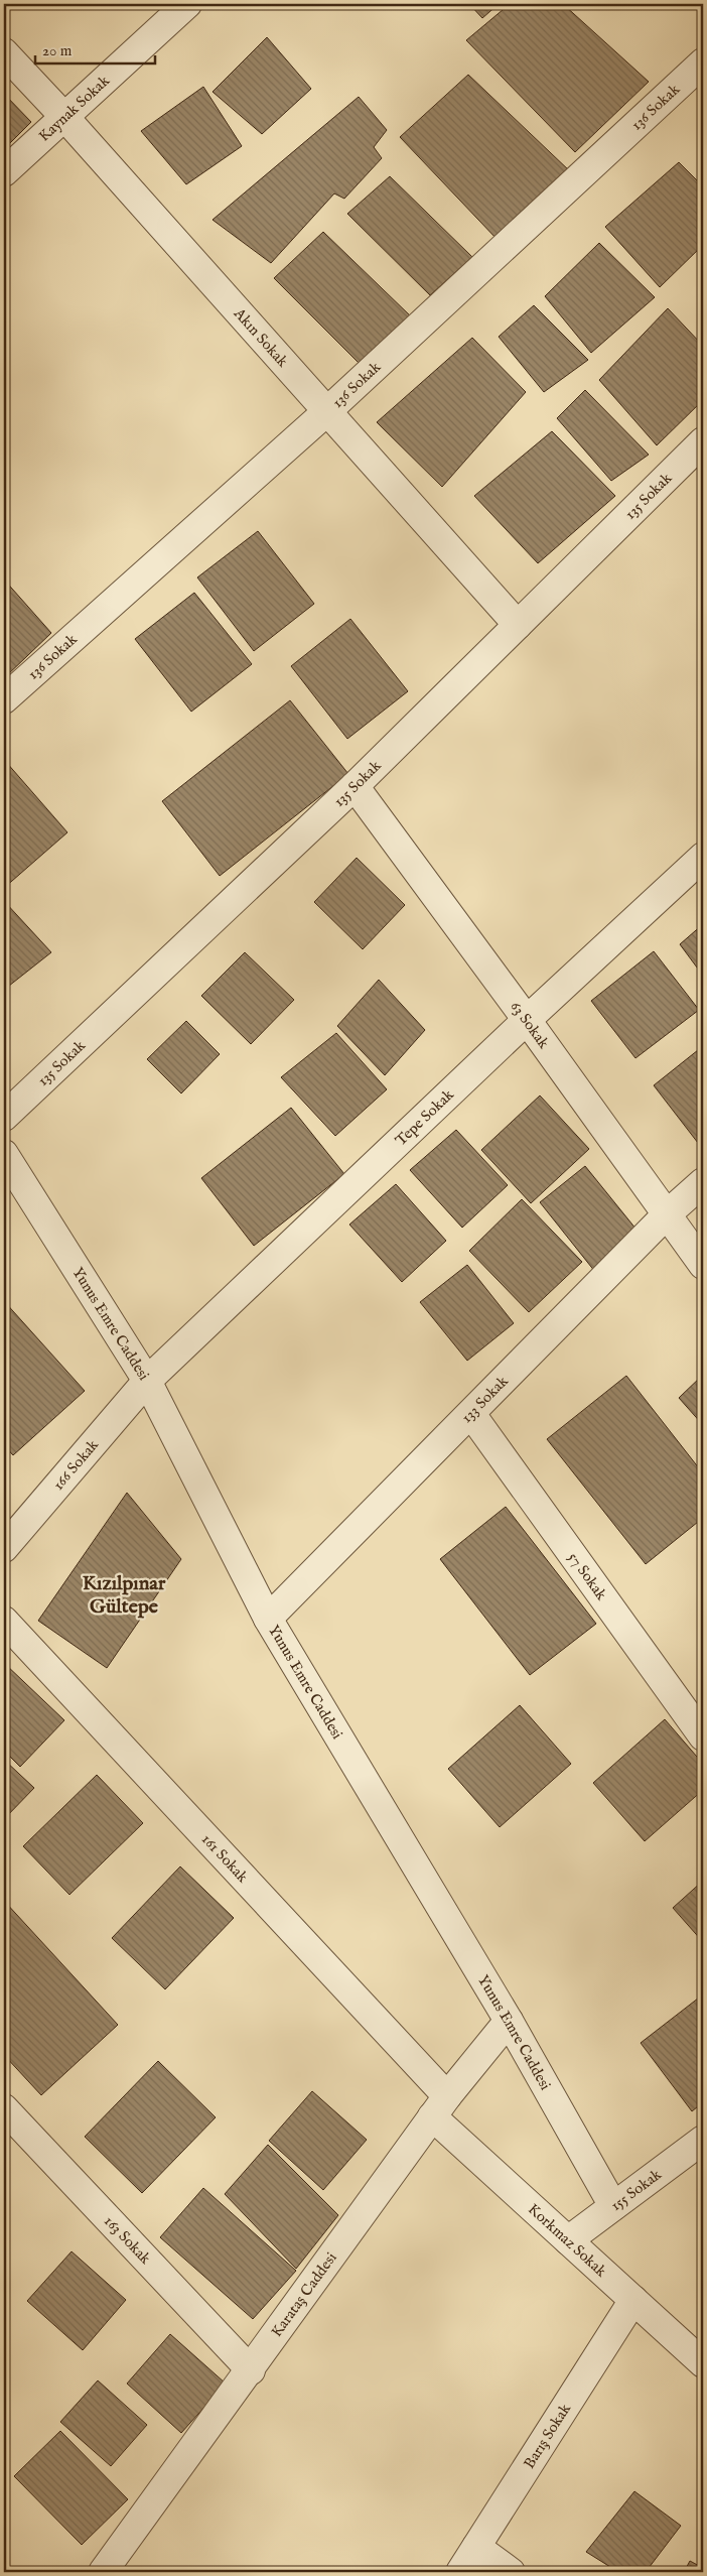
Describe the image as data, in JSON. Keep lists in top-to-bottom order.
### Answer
{
  "streets": {
    "street": [
      "136 Sokak",
      "Kaynak Sokak",
      "Akın Sokak",
      "135 Sokak",
      "63 Sokak",
      "Tepe Sokak",
      "Yunus Emre Caddesi",
      "133 Sokak",
      "166 Sokak",
      "57 Sokak",
      "161 Sokak",
      "155 Sokak",
      "163 Sokak",
      "Korkmaz Sokak",
      "Karataş Caddesi",
      "Barış Sokak"
    ]
  },
  "crossings": [
    ["136 Sokak", "Akın Sokak"],
    ["Kaynak Sokak", "Akın Sokak"],
    ["Akın Sokak", "135 Sokak"],
    ["135 Sokak", "63 Sokak"],
    ["63 Sokak", "Tepe Sokak"],
    ["63 Sokak", "133 Sokak"],
    ["Tepe Sokak", "Yunus Emre Caddesi"],
    ["Tepe Sokak", "166 Sokak"],
    ["Yunus Emre Caddesi", "133 Sokak"],
    ["Yunus Emre Caddesi", "166 Sokak"],
    ["Yunus Emre Caddesi", "155 Sokak"],
    ["Yunus Emre Caddesi", "Karataş Caddesi"],
    ["133 Sokak", "57 Sokak"],
    ["161 Sokak", "Korkmaz Sokak"],
    ["161 Sokak", "Karataş Caddesi"],
    ["155 Sokak", "Korkmaz Sokak"],
    ["163 Sokak", "Karataş Caddesi"],
    ["Korkmaz Sokak", "Karataş Caddesi"],
    ["Korkmaz Sokak", "Barış Sokak"]
  ],
  "districts": ["Kızılpınar Gültepe"],
  "scale_bar": "20 m"
}
